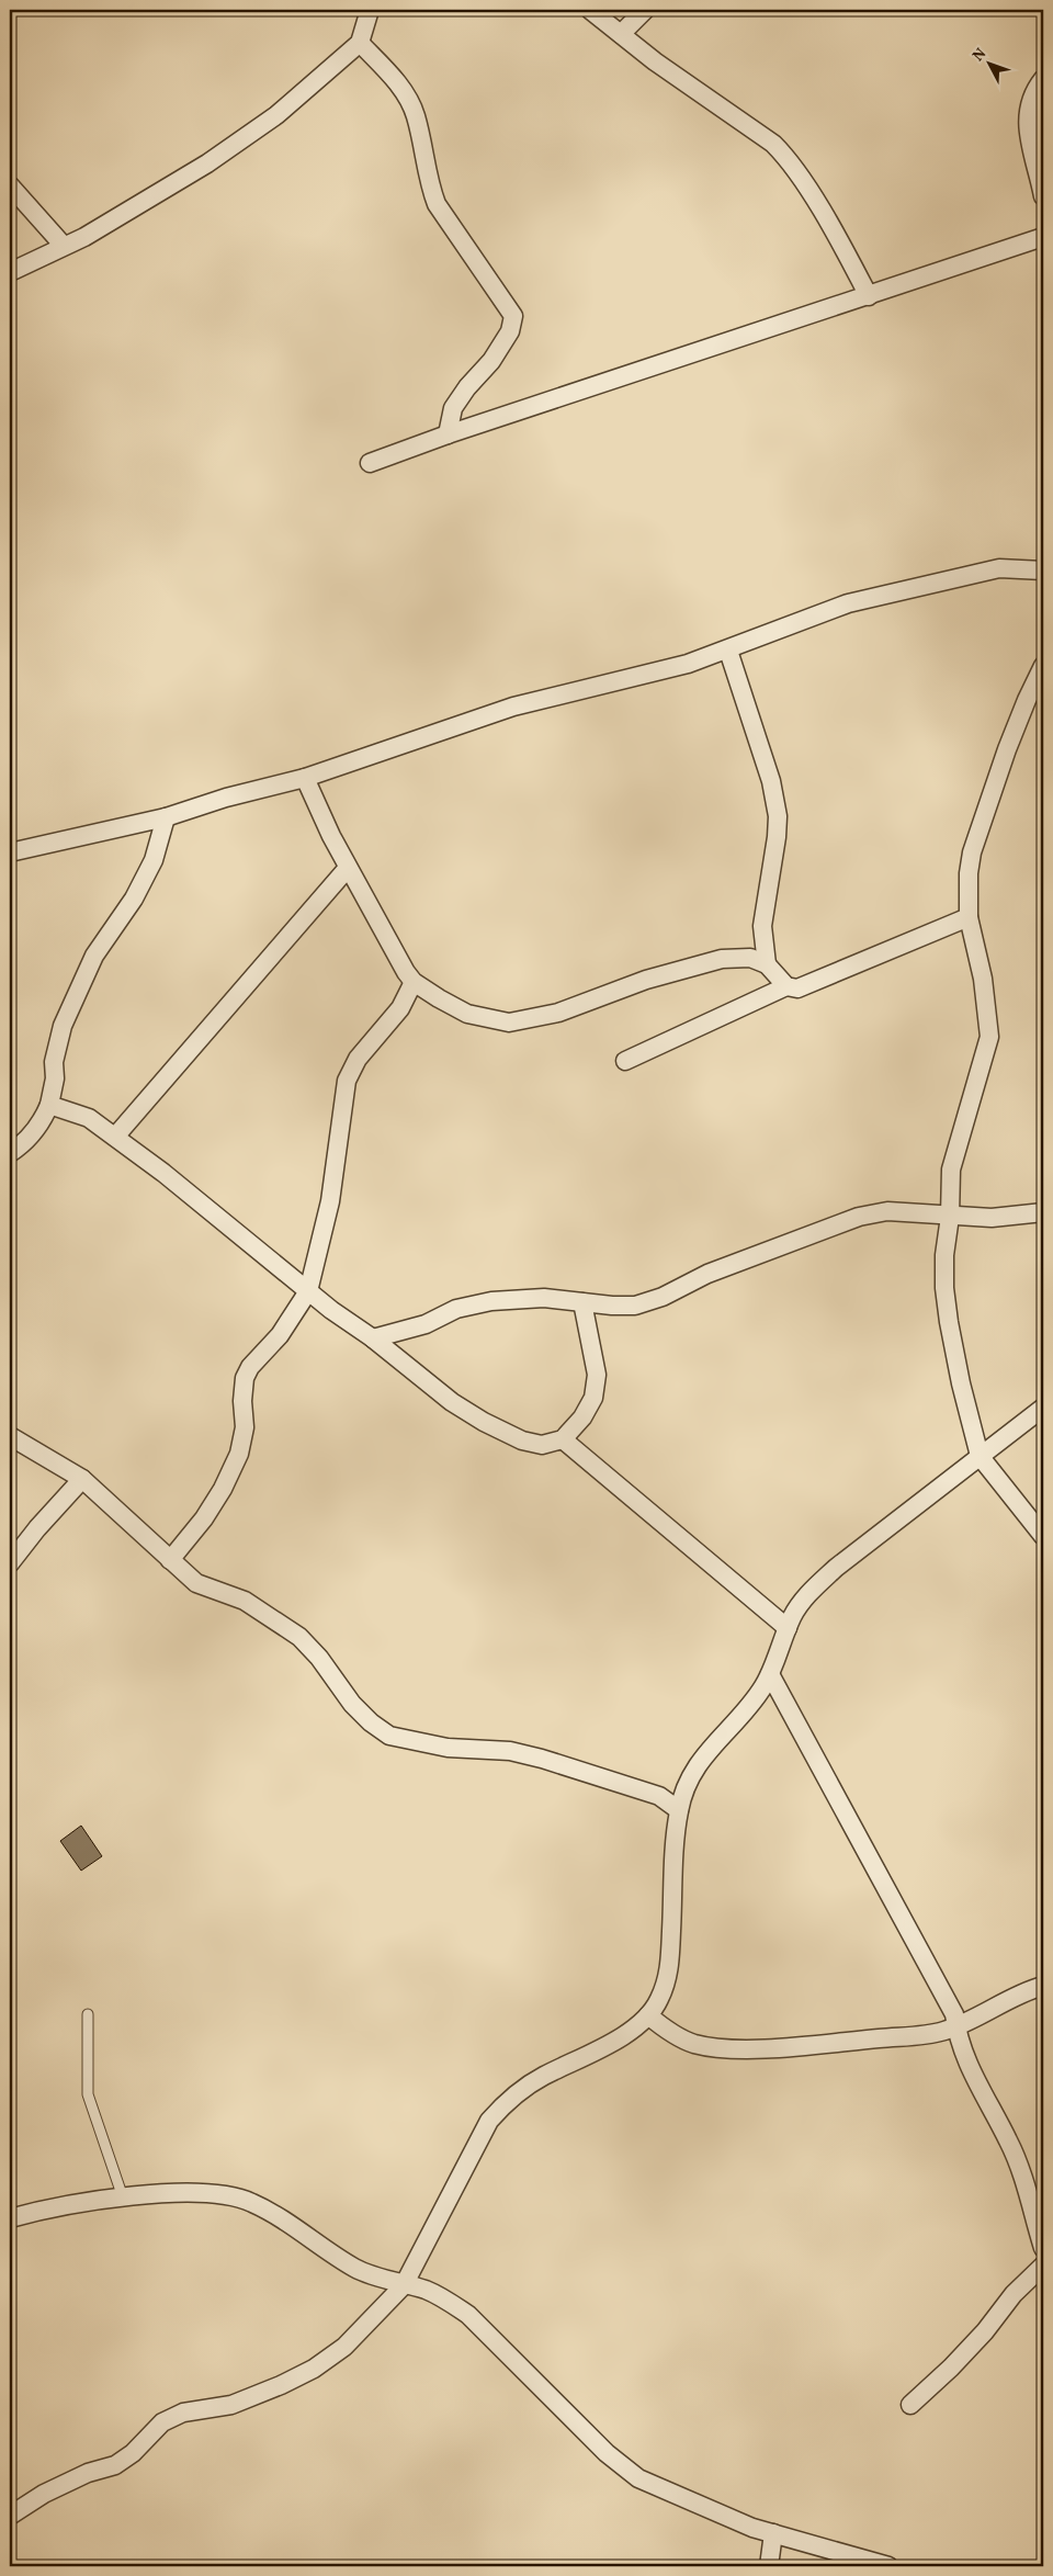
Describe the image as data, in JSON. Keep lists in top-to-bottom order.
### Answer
{
  "north": "top left"
}
